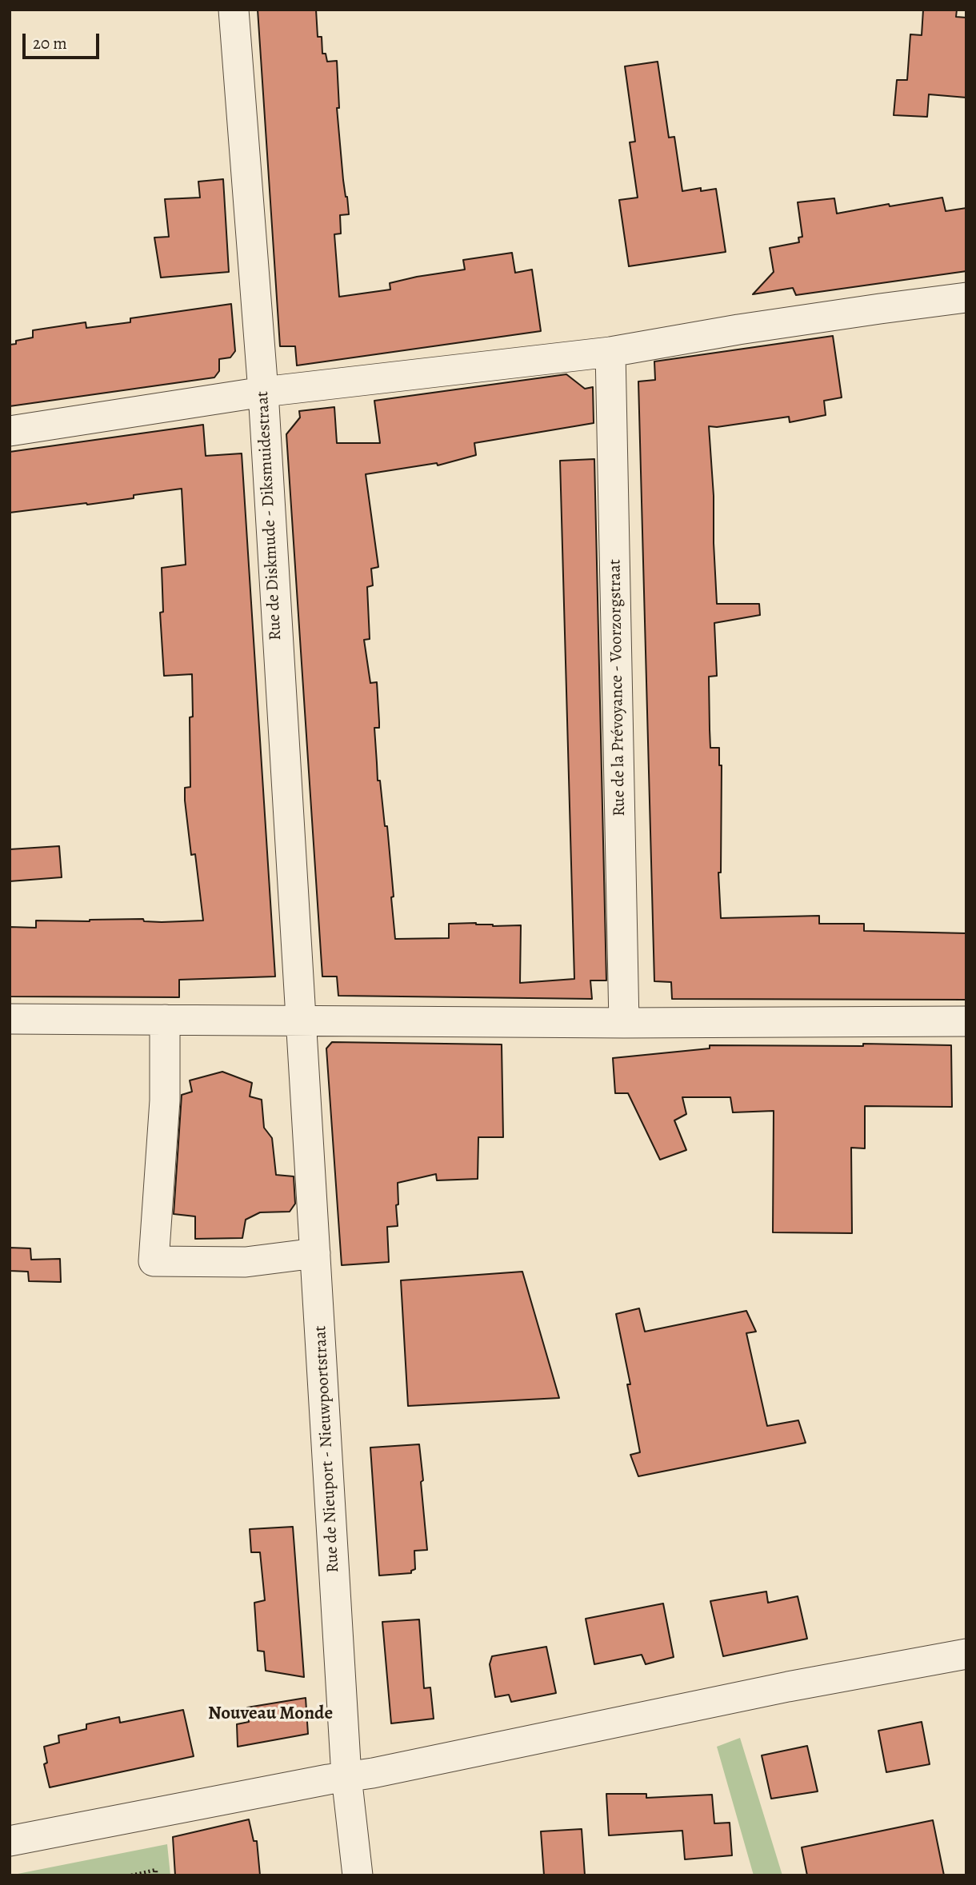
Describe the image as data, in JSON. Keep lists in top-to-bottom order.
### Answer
{
  "streets": {
    "street": ["Rue de Diskmude - Diksmuidestraat", "Rue de la Prévoyance - Voorzorgstraat", "Rue de Nieuport - Nieuwpoortstraat"]
  },
  "crossings": [
    ["Rue de Diskmude - Diksmuidestraat", "Rue de Nieuport - Nieuwpoortstraat"]
  ],
  "districts": ["Nouveau Monde"],
  "scale_bar": "20 m"
}
